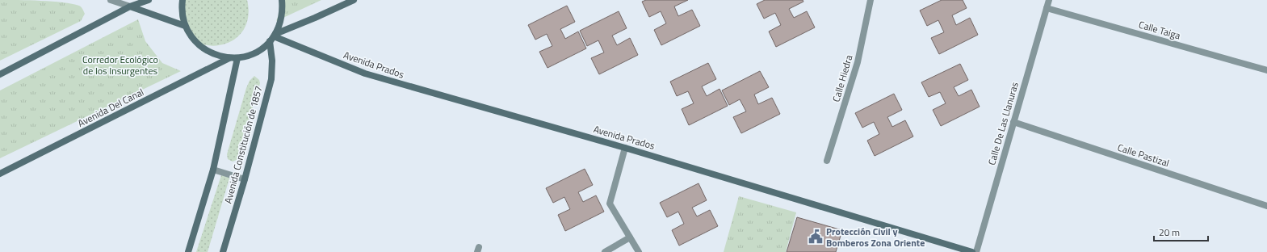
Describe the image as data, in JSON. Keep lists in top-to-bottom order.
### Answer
{
  "streets": {
    "main road": ["Avenida Prados", "Avenida Del Canal", "Avenida Constitución de 1857"],
    "street": [
      "Calle Taiga",
      "Calle Hiedra",
      "Calle De Las Llanuras",
      "Calle Pastizal"
    ]
  },
  "crossings": [
    ["Calle Taiga", "Calle De Las Llanuras"],
    ["Avenida Prados", "Avenida Del Canal"],
    ["Avenida Prados", "Avenida Constitución de 1857"],
    ["Avenida Del Canal", "Avenida Constitución de 1857"],
    ["Calle De Las Llanuras", "Calle Pastizal"]
  ],
  "parks": ["Corredor Ecológico de los Insurgentes"],
  "places": {
    "public building": ["Protección Civil y Bomberos Zona Oriente"]
  },
  "scale_bar": "20 m"
}
